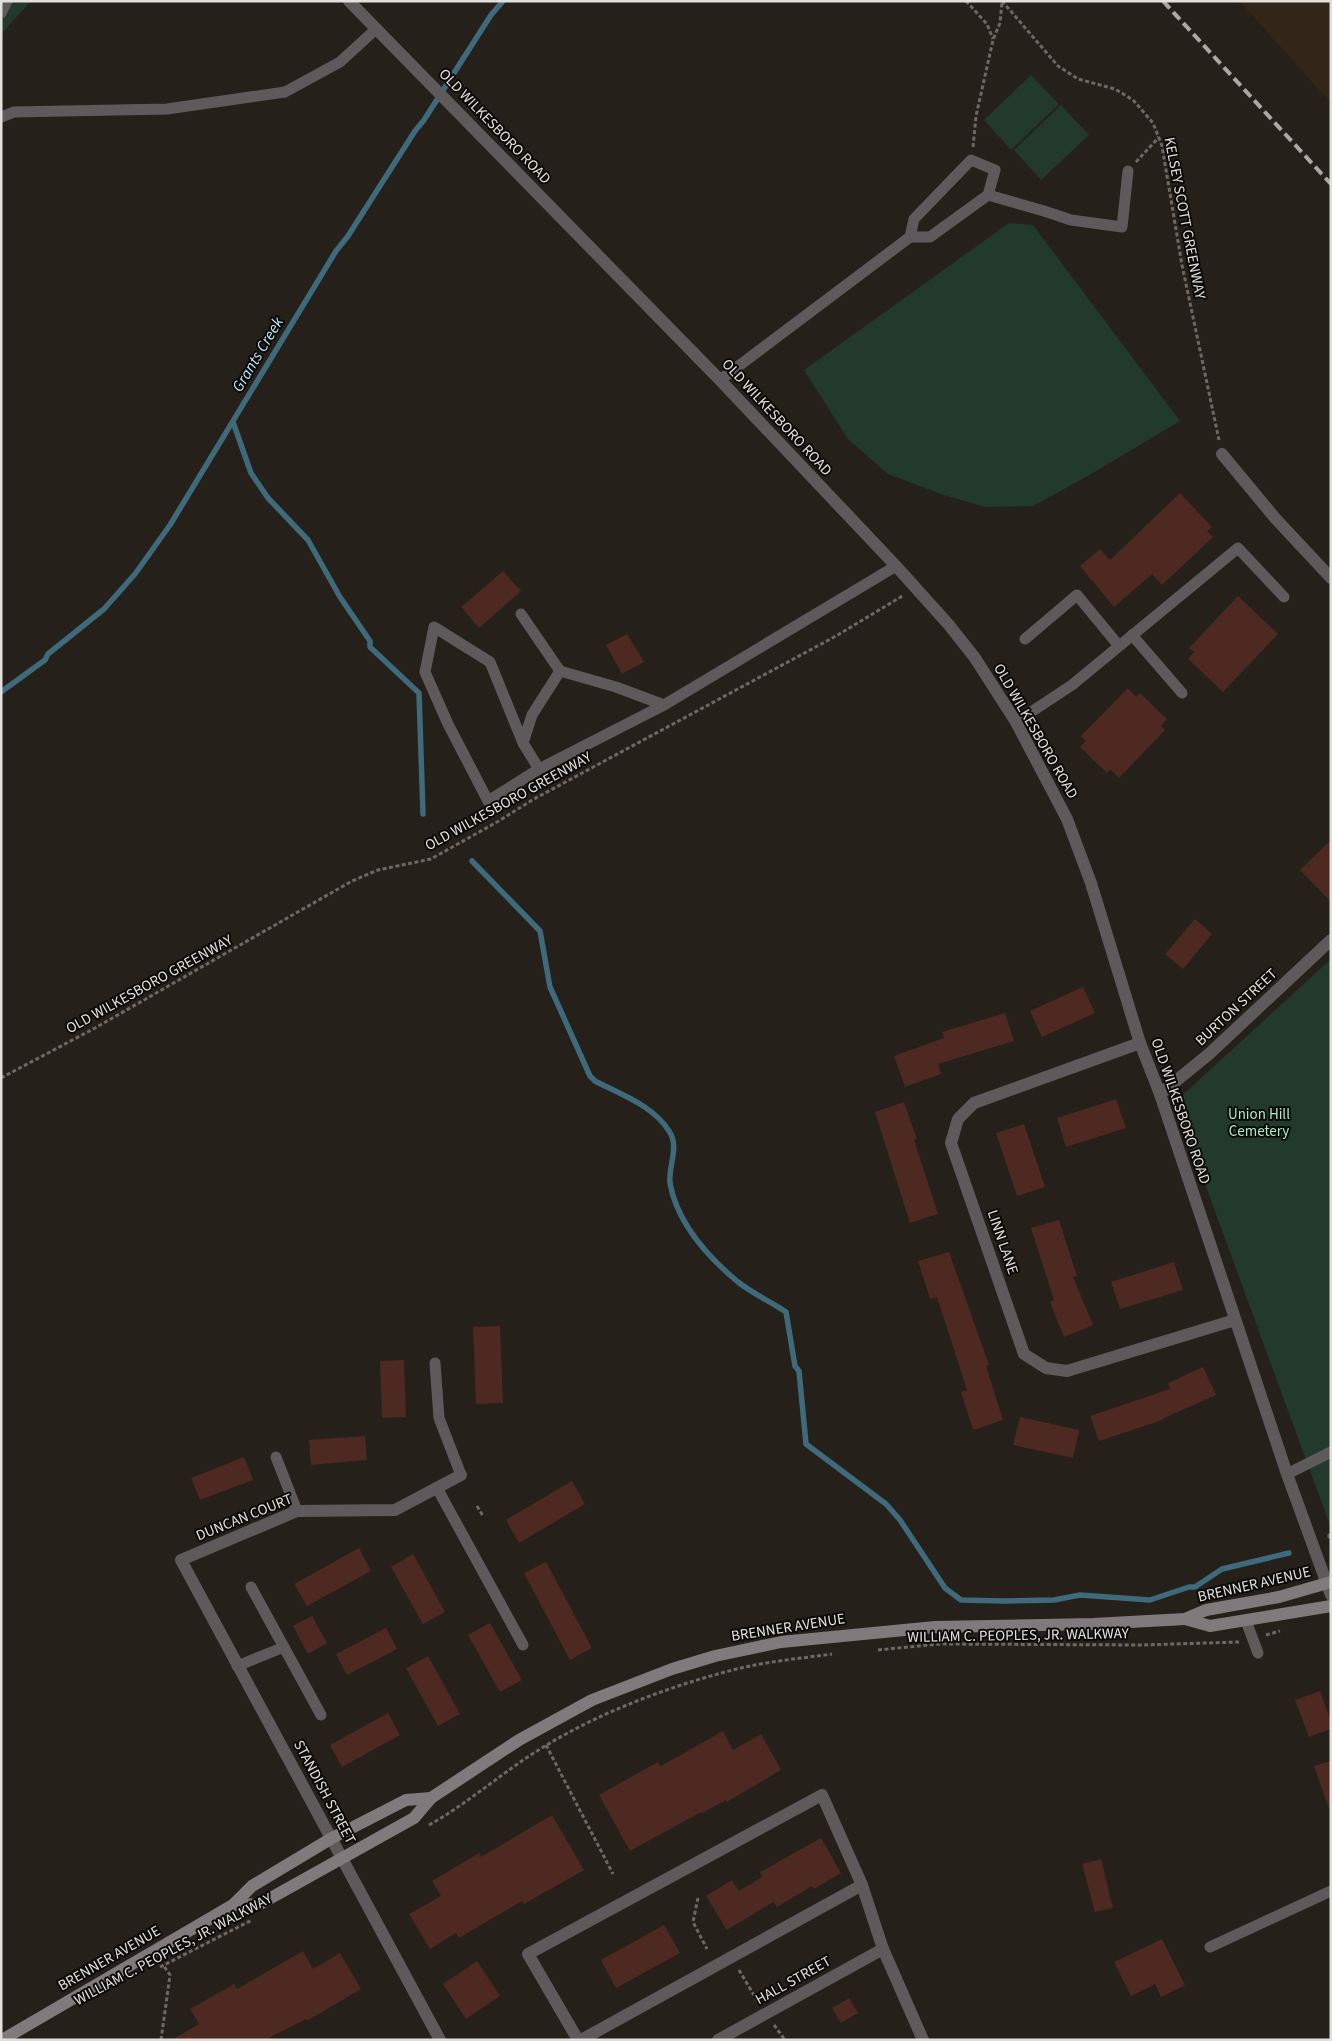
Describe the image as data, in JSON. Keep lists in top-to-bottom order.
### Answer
{
  "streets": {
    "street": [
      "OLD WILKESBORO ROAD",
      "BURTON STREET",
      "LINN LANE",
      "DUNCAN COURT",
      "BRENNER AVENUE",
      "STANDISH STREET",
      "HALL STREET"
    ],
    "path": ["KELSEY SCOTT GREENWAY", "OLD WILKESBORO GREENWAY", "WILLIAM C. PEOPLES, JR. WALKWAY"]
  },
  "crossings": [
    ["OLD WILKESBORO ROAD", "OLD WILKESBORO GREENWAY"],
    ["OLD WILKESBORO ROAD", "BURTON STREET"],
    ["OLD WILKESBORO ROAD", "LINN LANE"],
    ["OLD WILKESBORO ROAD", "BRENNER AVENUE"],
    ["DUNCAN COURT", "STANDISH STREET"],
    ["BRENNER AVENUE", "STANDISH STREET"]
  ],
  "water": ["Grants Creek"],
  "parks": ["Union Hill Cemetery"]
}
